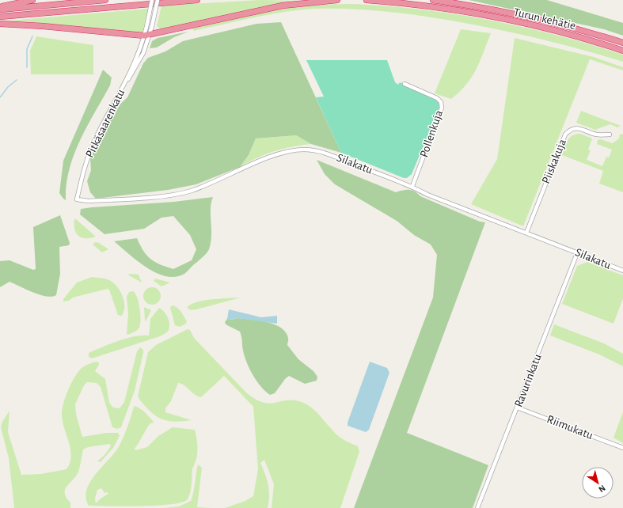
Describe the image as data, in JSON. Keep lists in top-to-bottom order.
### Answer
{
  "streets": {
    "highway": ["Turun kehätie"],
    "street": [
      "Pitkäsaarenkatu",
      "Pollenkuja",
      "Piiskakuja",
      "Silakatu",
      "Ravurinkatu",
      "Riimukatu"
    ]
  },
  "crossings": [
    ["Pitkäsaarenkatu", "Silakatu"],
    ["Pollenkuja", "Silakatu"],
    ["Piiskakuja", "Silakatu"],
    ["Silakatu", "Ravurinkatu"],
    ["Ravurinkatu", "Riimukatu"]
  ],
  "north": "bottom right"
}
